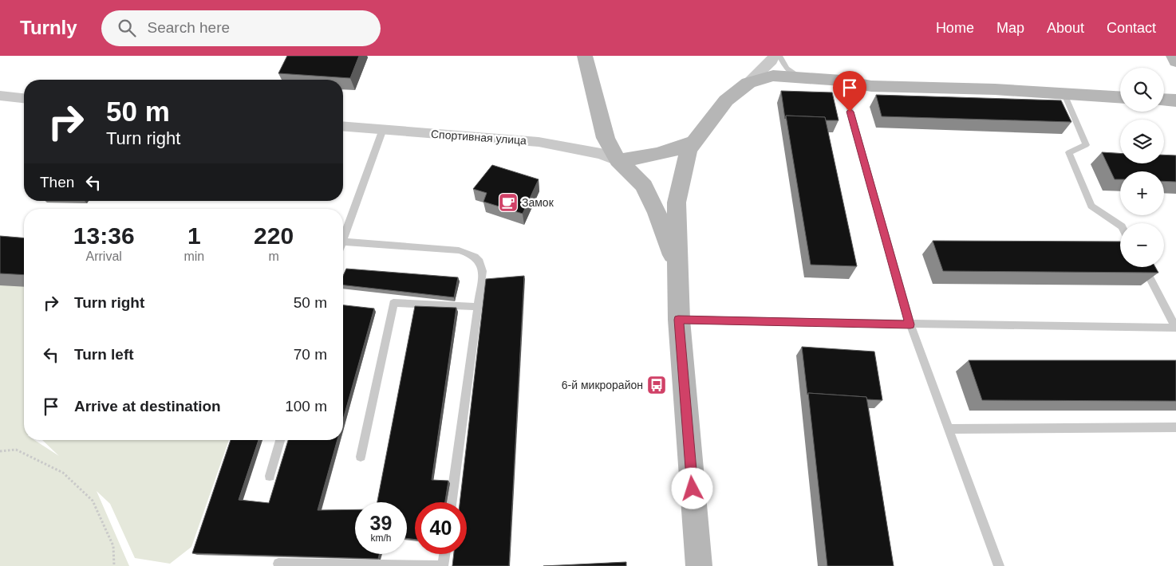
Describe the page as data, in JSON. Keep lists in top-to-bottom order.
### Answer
{
  "streets": {
    "street": ["Спортивная улица"]
  },
  "places": {
    "cafe": ["Замок"],
    "bus stop": ["6-й микрорайон"]
  },
  "page": {
    "header": "Turnly",
    "search": "Search here",
    "nav": [
      "Home",
      "Map",
      "About",
      "Contact"
    ],
    "map_buttons": ["+", "−"],
    "turn": ["50 m", "Turn right"],
    "then": "Then",
    "eta": [
      "13:36",
      "Arrival",
      "1",
      "min",
      "220",
      "m"
    ],
    "list": [
      {
        "name": "Turn right",
        "value": "50 m"
      },
      {
        "name": "Turn left",
        "value": "70 m"
      },
      {
        "name": "Arrive at destination",
        "value": "100 m"
      }
    ],
    "speed": "39 km/h",
    "limit": "40"
  }
}
